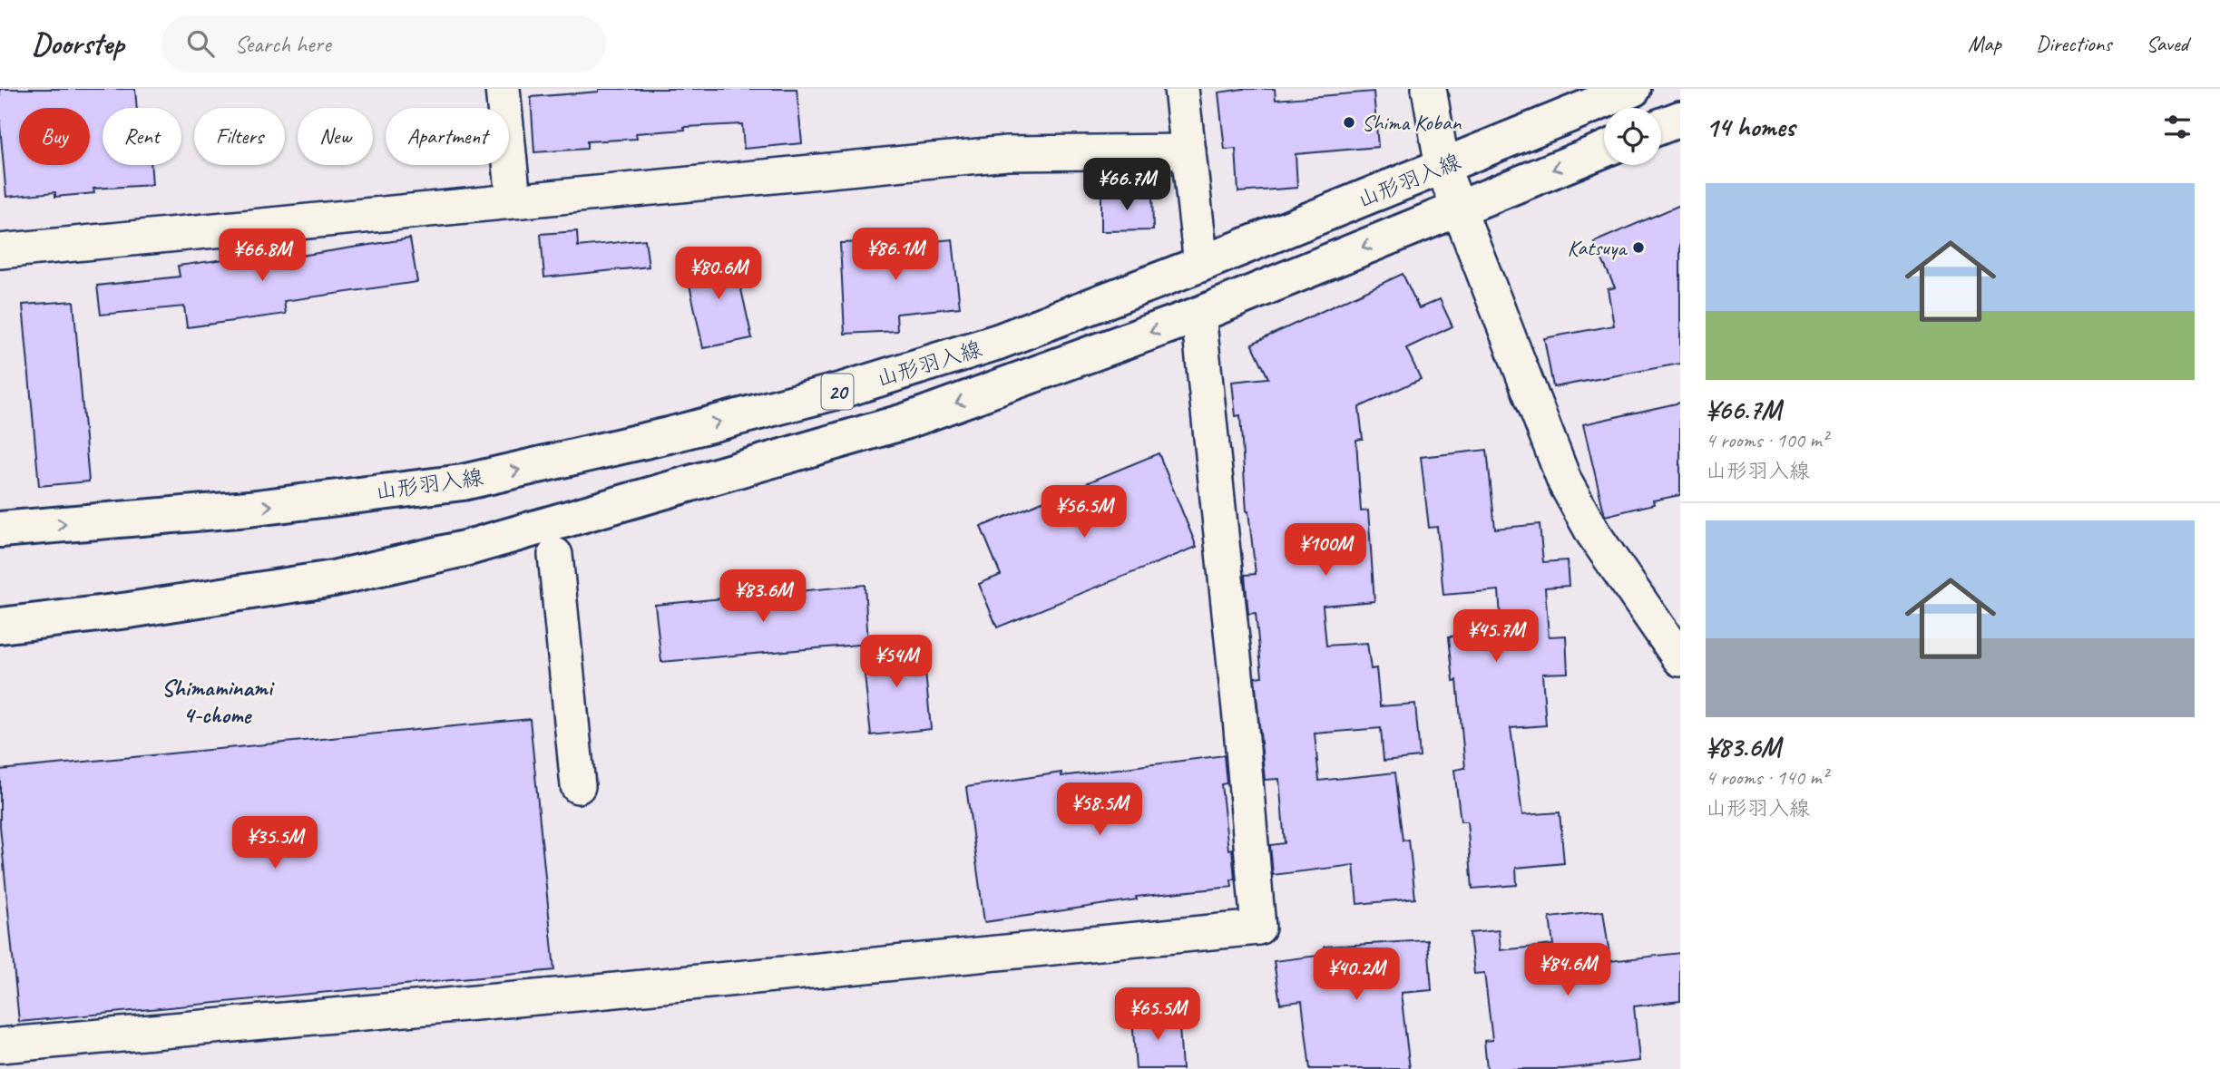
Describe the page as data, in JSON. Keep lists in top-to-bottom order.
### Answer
{
  "streets": {
    "main road": ["山形羽入線", "20"]
  },
  "districts": ["Shimaminami 4-chome"],
  "places": ["Shima Koban", "Katsuya"],
  "page": {
    "header": "Doorstep",
    "search": "Search here",
    "nav": ["Map", "Directions", "Saved"],
    "heading": "14 homes",
    "chip": [
      "Buy",
      "Rent",
      "Filters",
      "New",
      "Apartment"
    ],
    "price": [
      "¥66.7M",
      "¥86.1M",
      "¥66.8M",
      "¥80.6M",
      "¥56.5M",
      "¥100M",
      "¥83.6M",
      "¥45.7M",
      "¥54M",
      "¥58.5M",
      "¥35.5M",
      "¥84.6M",
      "¥40.2M",
      "¥65.5M"
    ],
    "list": [
      {
        "name": "¥66.7M",
        "note": "4 rooms · 100 m² · 山形羽入線"
      },
      {
        "name": "¥83.6M",
        "note": "4 rooms · 140 m² · 山形羽入線"
      }
    ]
  }
}
